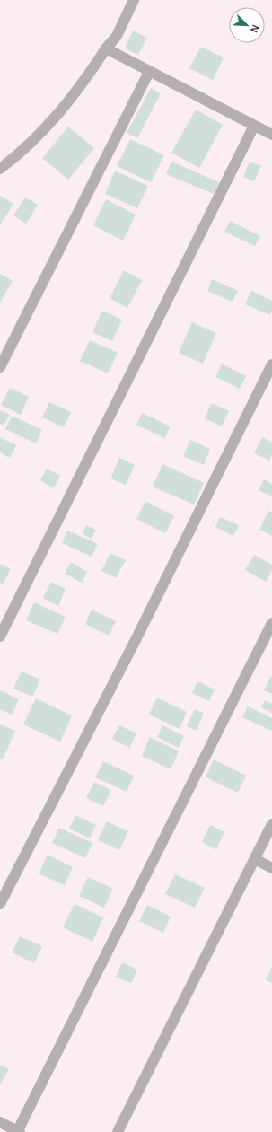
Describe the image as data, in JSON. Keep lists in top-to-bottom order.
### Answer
{
  "north": "bottom right"
}
